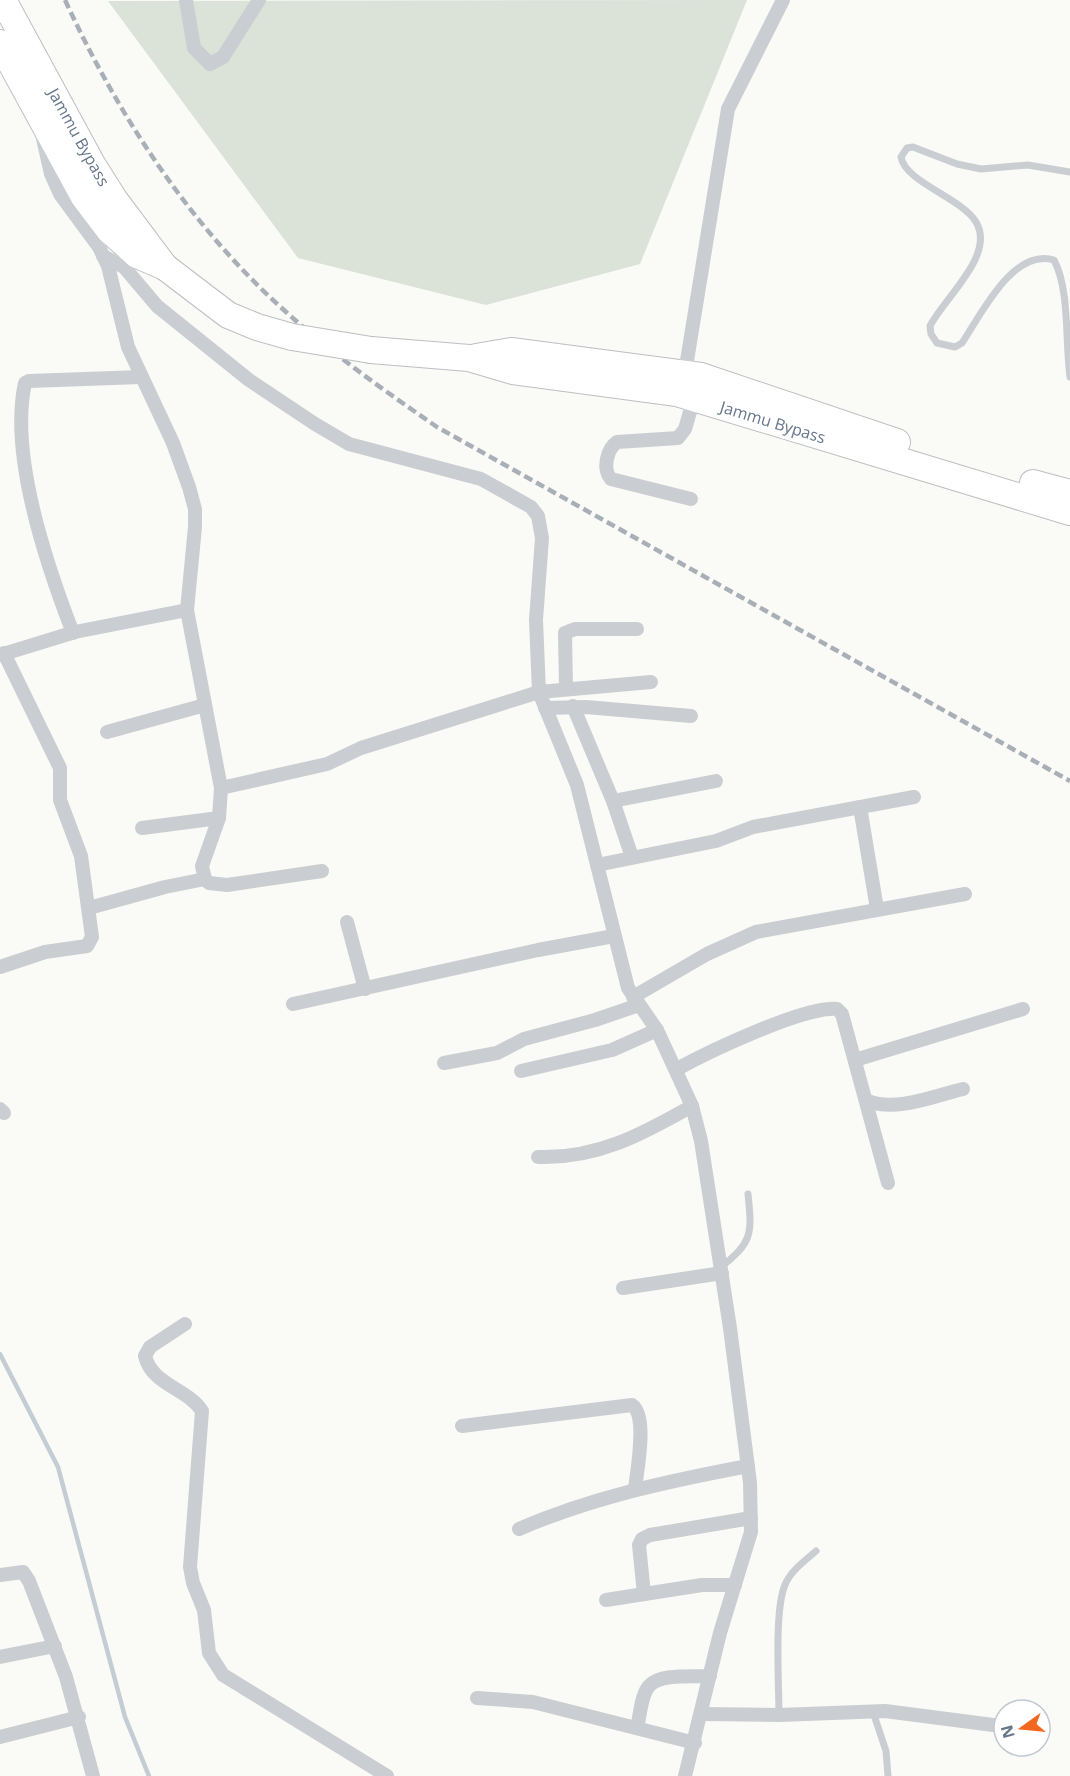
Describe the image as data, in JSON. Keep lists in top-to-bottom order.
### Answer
{
  "streets": {
    "highway": ["Jammu Bypass"]
  },
  "north": "left"
}
